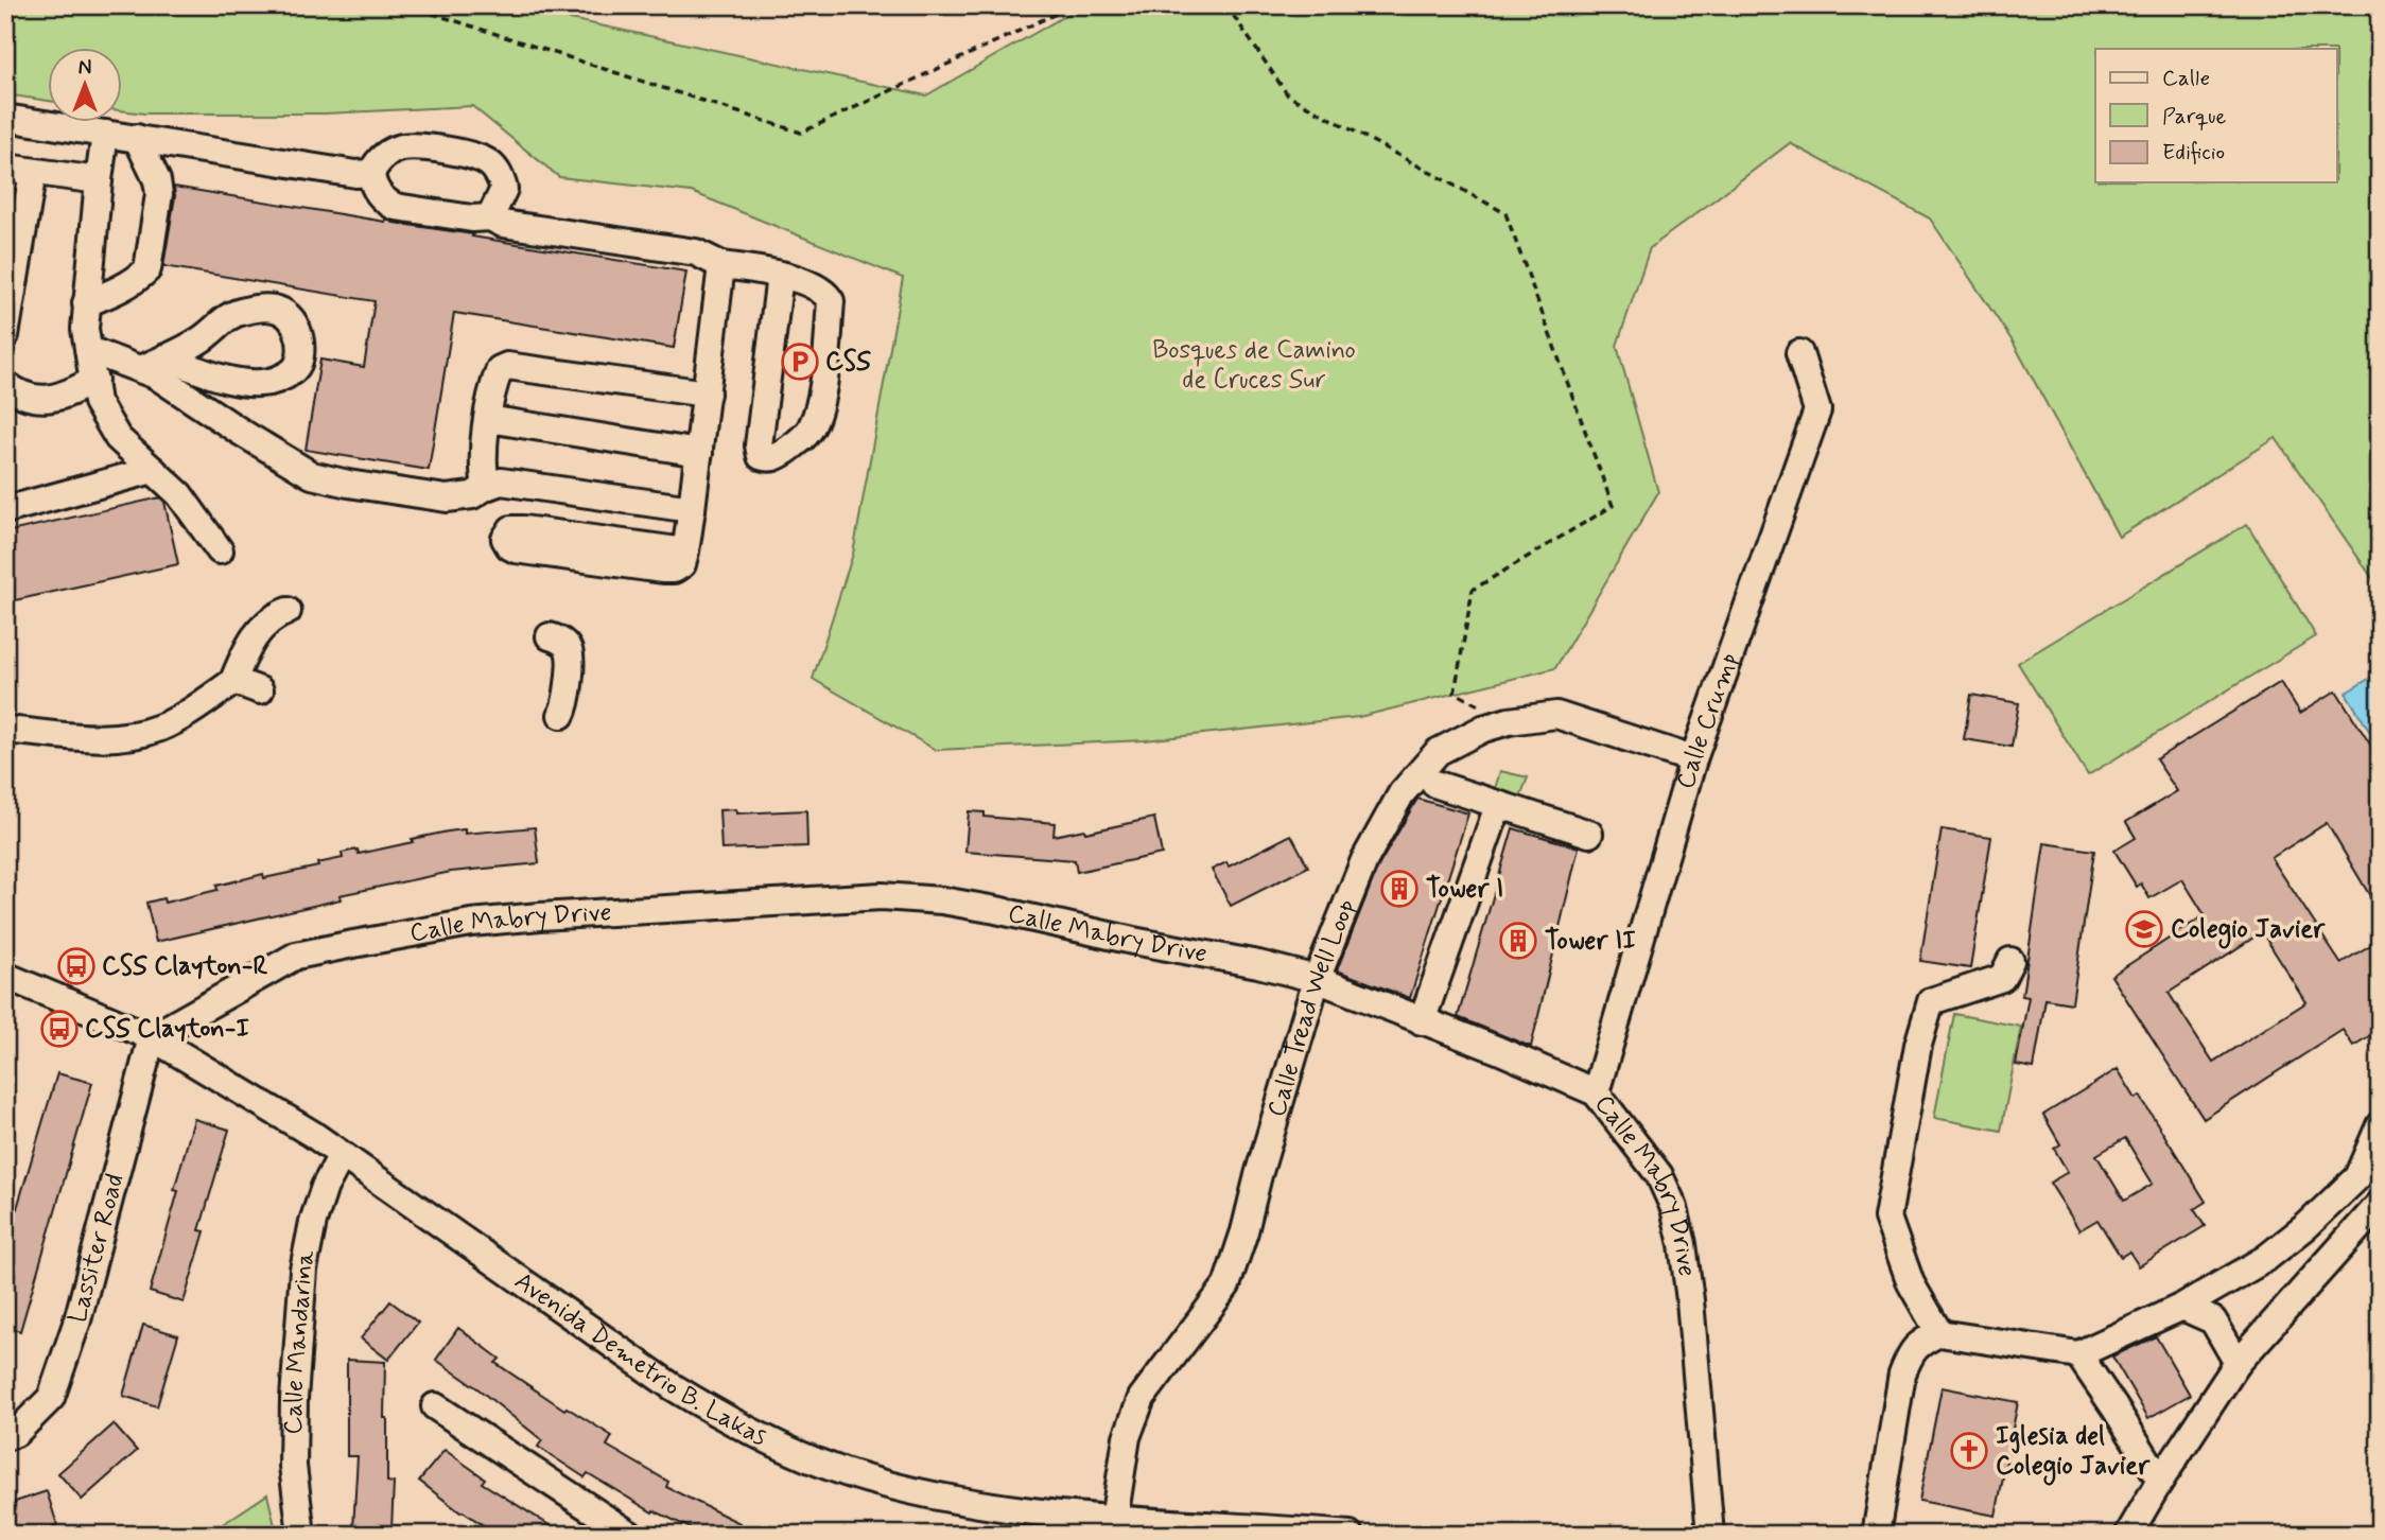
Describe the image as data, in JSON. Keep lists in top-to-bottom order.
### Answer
{
  "streets": {
    "street": [
      "Calle Crump",
      "Calle Mabry Drive",
      "Calle Tread Well Loop",
      "Lassiter Road",
      "Calle Mandarina",
      "Avenida Demetrio B. Lakas"
    ]
  },
  "crossings": [
    ["Calle Crump", "Calle Mabry Drive"],
    ["Calle Crump", "Calle Tread Well Loop"],
    ["Calle Mabry Drive", "Calle Tread Well Loop"],
    ["Calle Mabry Drive", "Lassiter Road"],
    ["Calle Mabry Drive", "Avenida Demetrio B. Lakas"],
    ["Calle Tread Well Loop", "Avenida Demetrio B. Lakas"],
    ["Lassiter Road", "Avenida Demetrio B. Lakas"],
    ["Calle Mandarina", "Avenida Demetrio B. Lakas"]
  ],
  "parks": ["Bosques de Camino de Cruces Sur"],
  "places": {
    "parking": ["CSS"],
    "building": ["Tower I", "Tower II"],
    "school or university": ["Colegio Javier"],
    "bus stop": ["CSS Clayton-R", "CSS Clayton-I"],
    "church": ["Iglesia del Colegio Javier"]
  },
  "legend": ["Calle", "Parque", "Edificio"],
  "north": "top"
}
